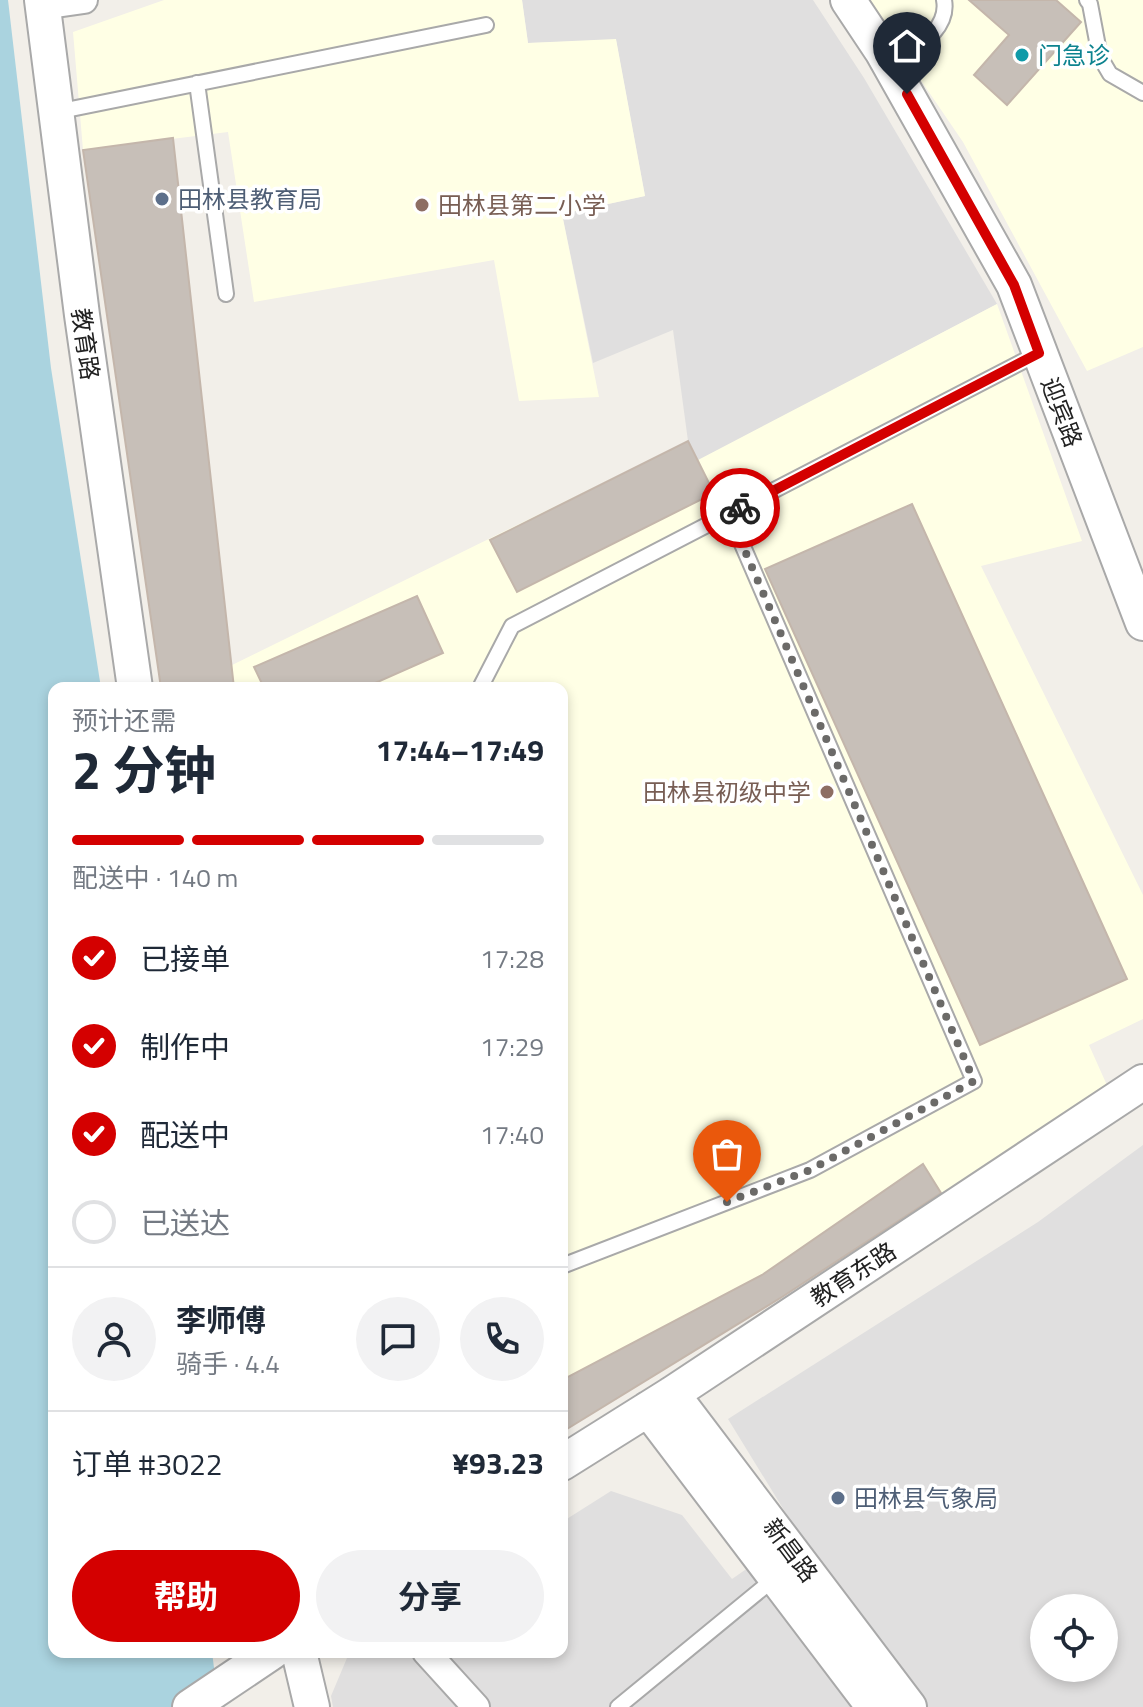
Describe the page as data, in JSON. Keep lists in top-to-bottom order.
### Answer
{
  "streets": {
    "street": [
      "教育路",
      "迎宾路",
      "教育东路",
      "新昌路"
    ]
  },
  "crossings": [
    ["教育东路", "新昌路"]
  ],
  "places": [
    "门急诊",
    "田林县教育局",
    "田林县第二小学",
    "田林县初级中学",
    "田林县气象局"
  ],
  "page": {
    "heading": ["2 分钟", "预计还需", "17:44–17:49"],
    "panel": [
      "李师傅",
      "骑手 · 4.4",
      "订单 #3022",
      "¥93.23"
    ],
    "bar": "配送中 · 140 m",
    "list": [
      ["已接单", "17:28"],
      ["制作中", "17:29"],
      ["配送中", "17:40"],
      "已送达"
    ],
    "buttons": ["帮助", "分享"]
  }
}
